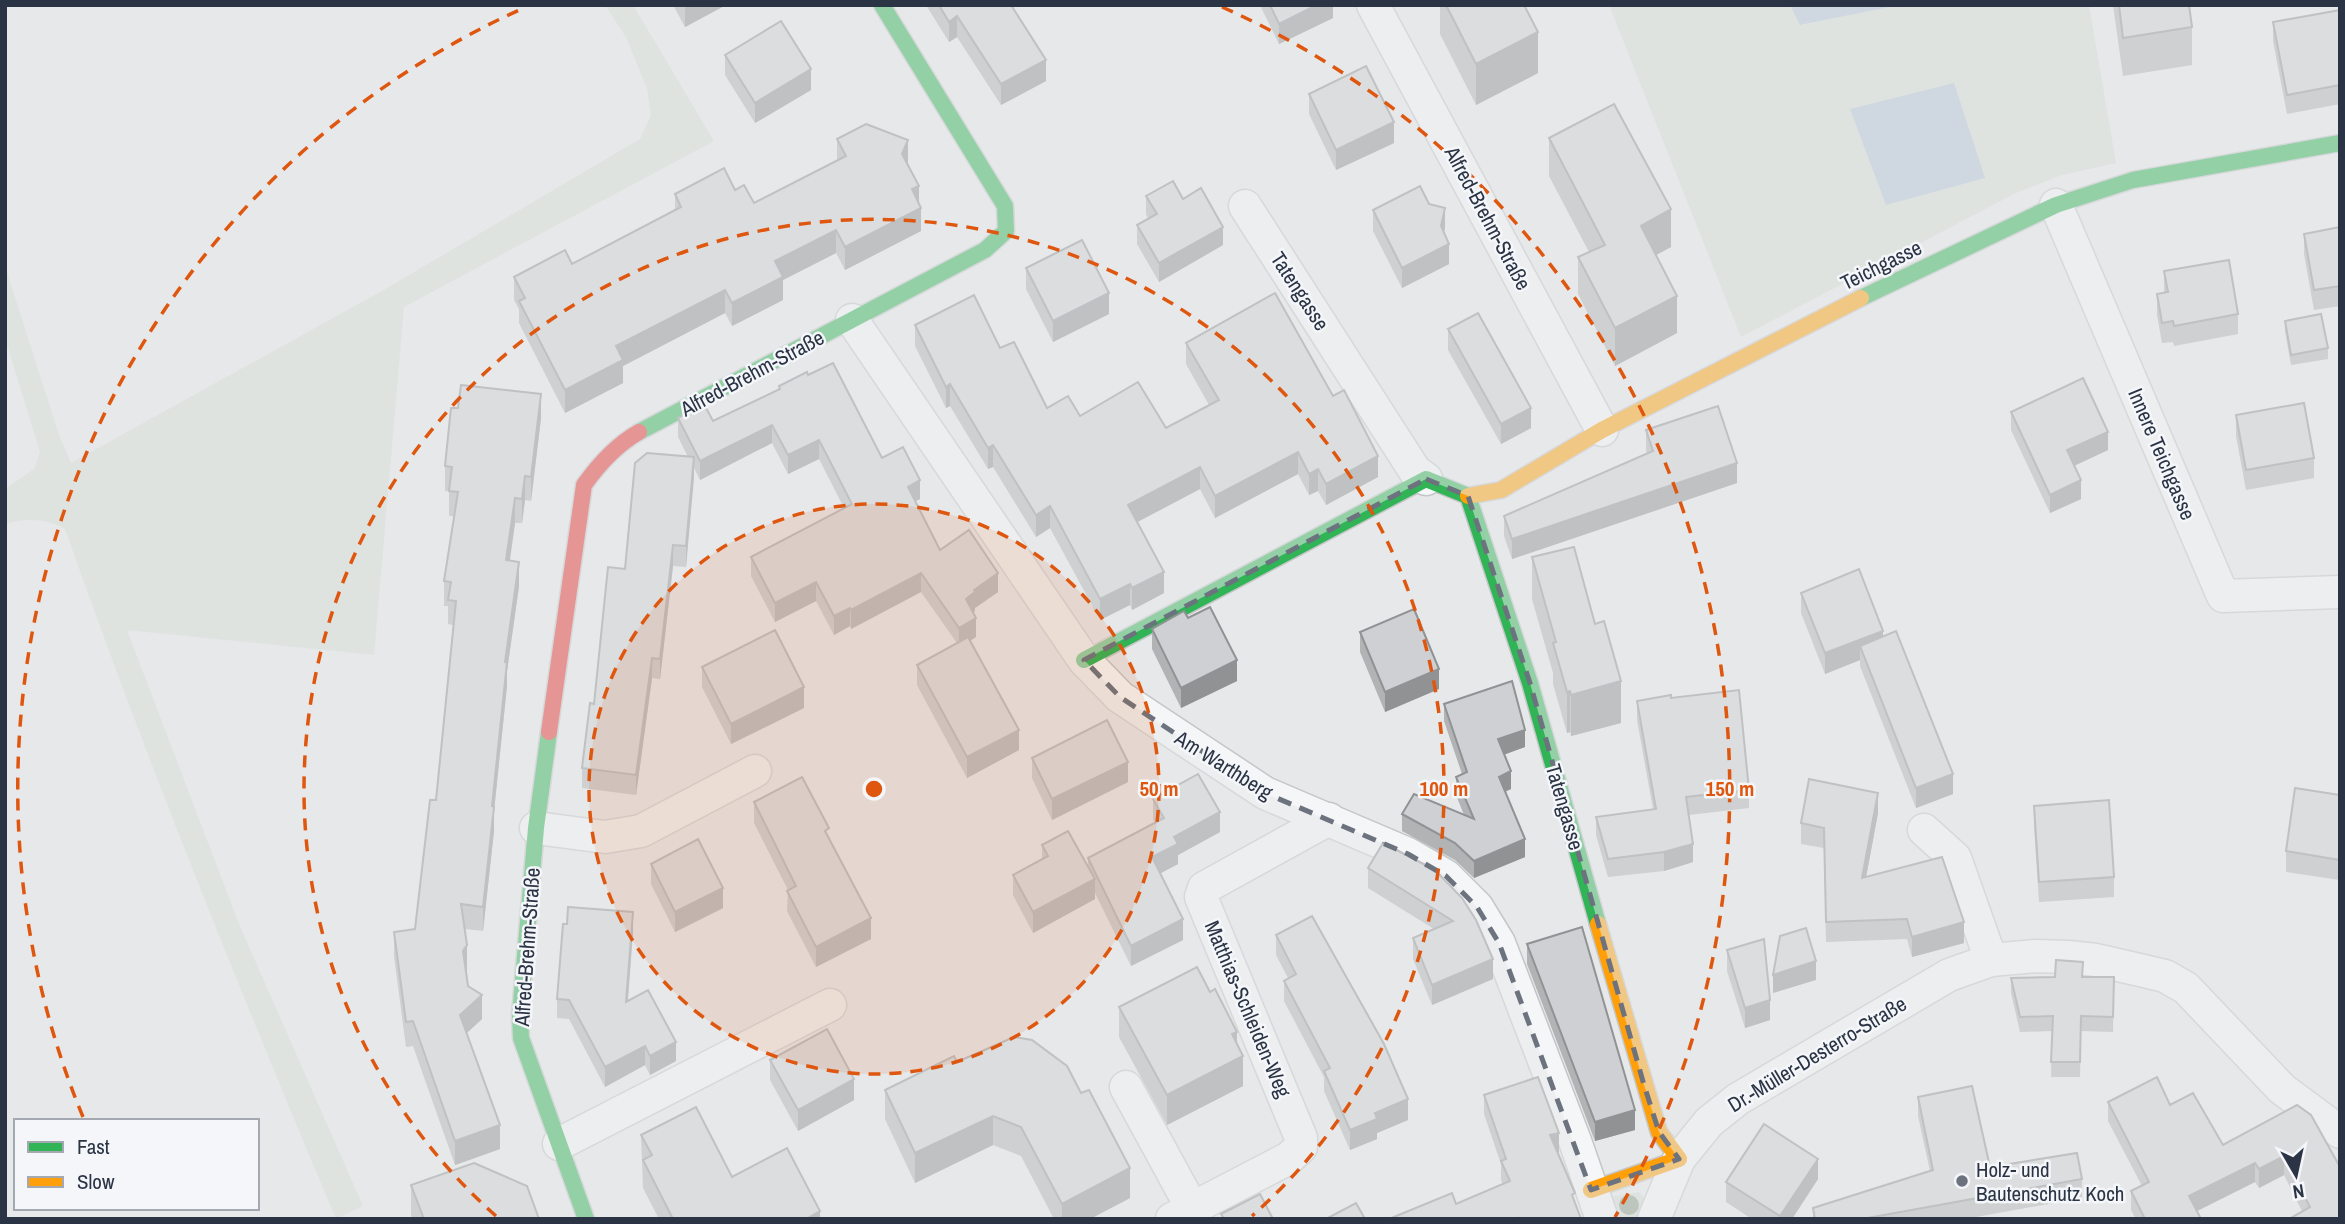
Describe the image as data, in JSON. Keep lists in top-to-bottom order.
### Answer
{
  "streets": {
    "street": [
      "Alfred-Brehm-Straße",
      "Teichgasse",
      "Tatengasse",
      "Innere Teichgasse",
      "Am Warthberg",
      "Matthias-Schleiden-Weg",
      "Dr.-Müller-Desterro-Straße"
    ]
  },
  "crossings": [
    ["Alfred-Brehm-Straße", "Teichgasse"],
    ["Alfred-Brehm-Straße", "Am Warthberg"],
    ["Teichgasse", "Tatengasse"],
    ["Teichgasse", "Innere Teichgasse"],
    ["Tatengasse", "Dr.-Müller-Desterro-Straße"],
    ["Am Warthberg", "Matthias-Schleiden-Weg"]
  ],
  "places": ["Holz- und Bautenschutz Koch"],
  "legend": ["Fast", "Slow"],
  "north": "bottom",
  "rings": ["50 m", "100 m", "150 m"]
}
